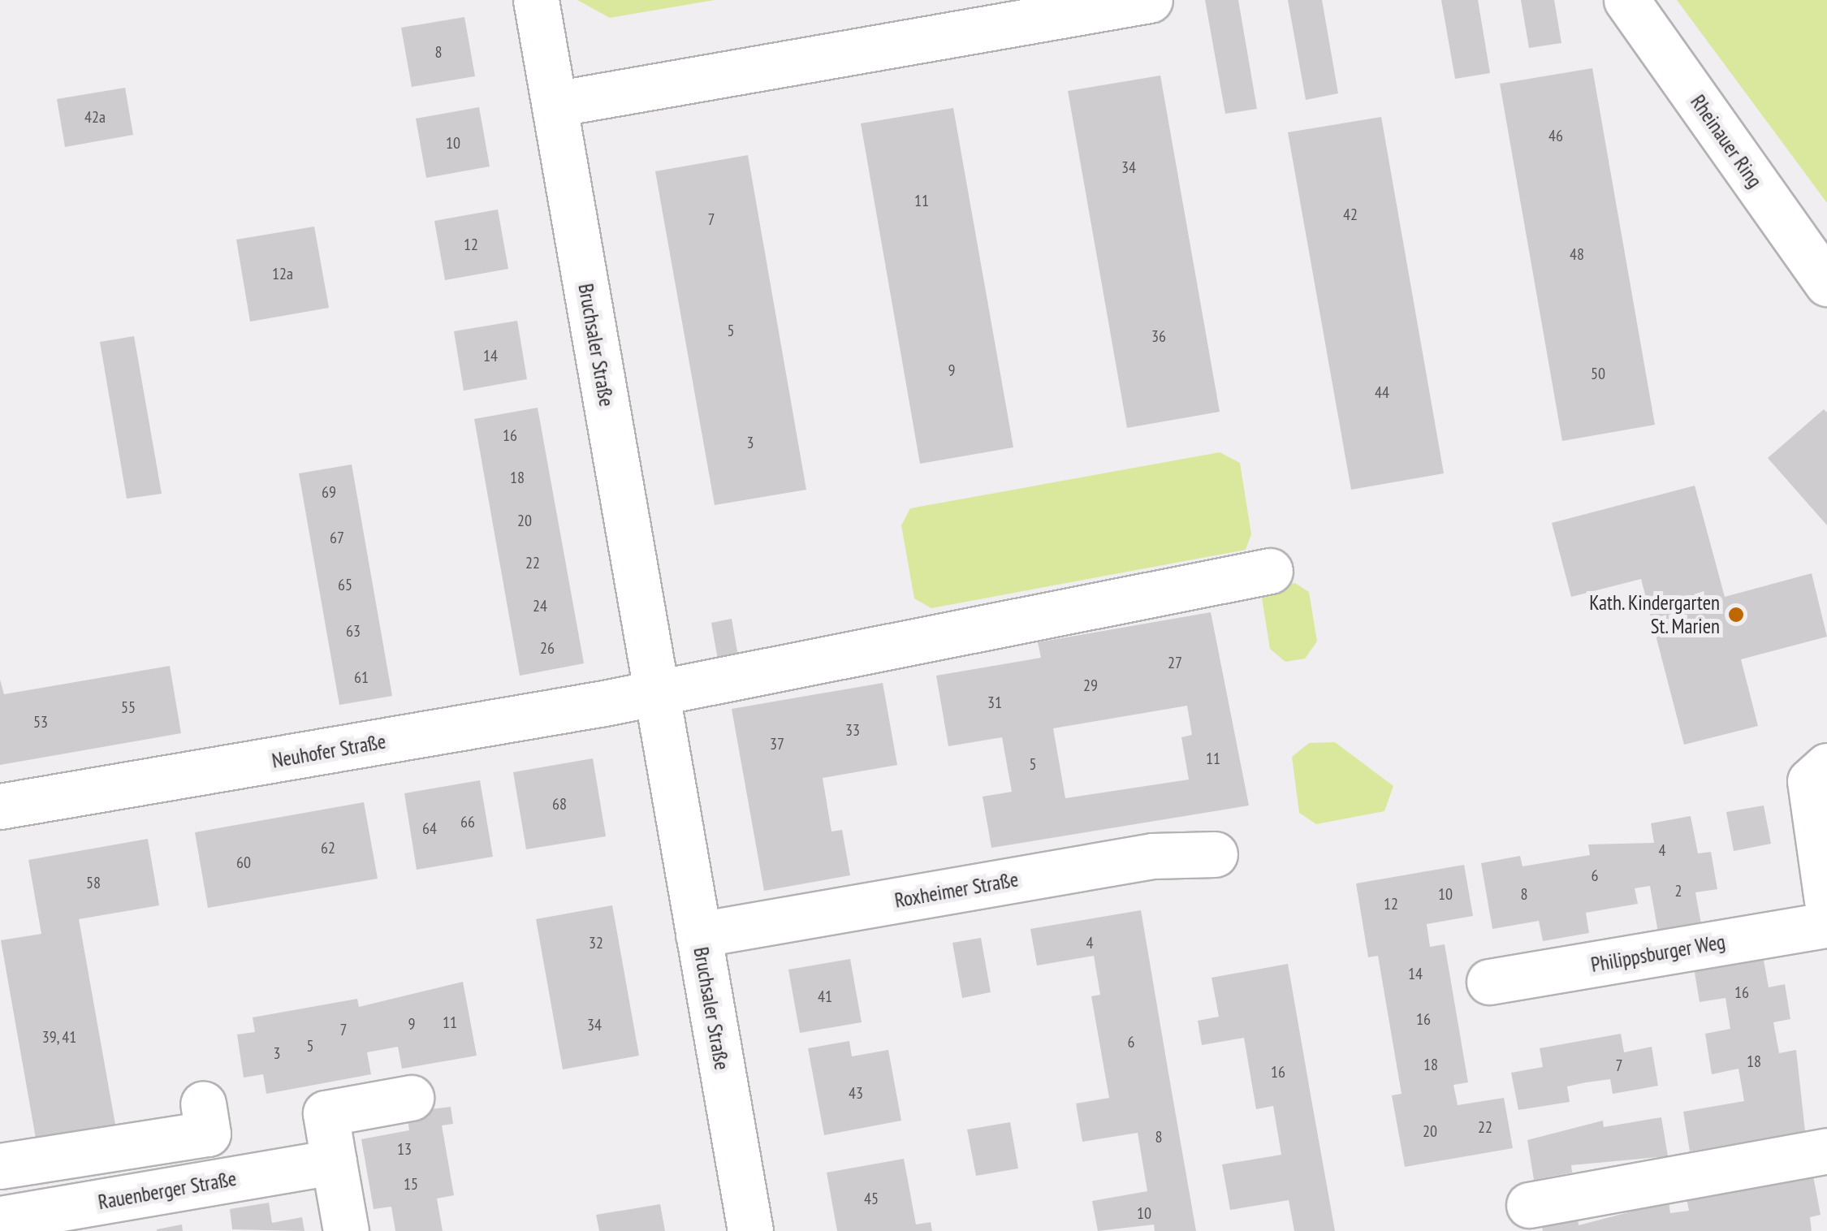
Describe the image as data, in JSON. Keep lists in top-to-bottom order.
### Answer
{
  "streets": {
    "street": [
      "Rheinauer Ring",
      "Bruchsaler Straße",
      "Neuhofer Straße",
      "Roxheimer Straße",
      "Philippsburger Weg",
      "Rauenberger Straße"
    ]
  },
  "crossings": [
    ["Bruchsaler Straße", "Neuhofer Straße"],
    ["Bruchsaler Straße", "Roxheimer Straße"]
  ],
  "places": ["Kath. Kindergarten St. Marien"],
  "house_numbers": [
    "8",
    "42a",
    "46",
    "10",
    "34",
    "11",
    "42",
    "7",
    "12",
    "48",
    "12a",
    "5",
    "36",
    "14",
    "9",
    "50",
    "44",
    "16",
    "3",
    "18",
    "69",
    "20",
    "67",
    "22",
    "65",
    "24",
    "63",
    "26",
    "27",
    "61",
    "29",
    "31",
    "55",
    "53",
    "33",
    "37",
    "11",
    "5",
    "68",
    "66",
    "64",
    "62",
    "4",
    "60",
    "6",
    "58",
    "2",
    "10",
    "8",
    "12",
    "32",
    "4",
    "14",
    "16",
    "41",
    "16",
    "11",
    "9",
    "34",
    "7",
    "39, 41",
    "6",
    "5",
    "3",
    "18",
    "18",
    "7",
    "16",
    "43",
    "22",
    "20",
    "8",
    "13",
    "15",
    "45",
    "10"
  ]
}
